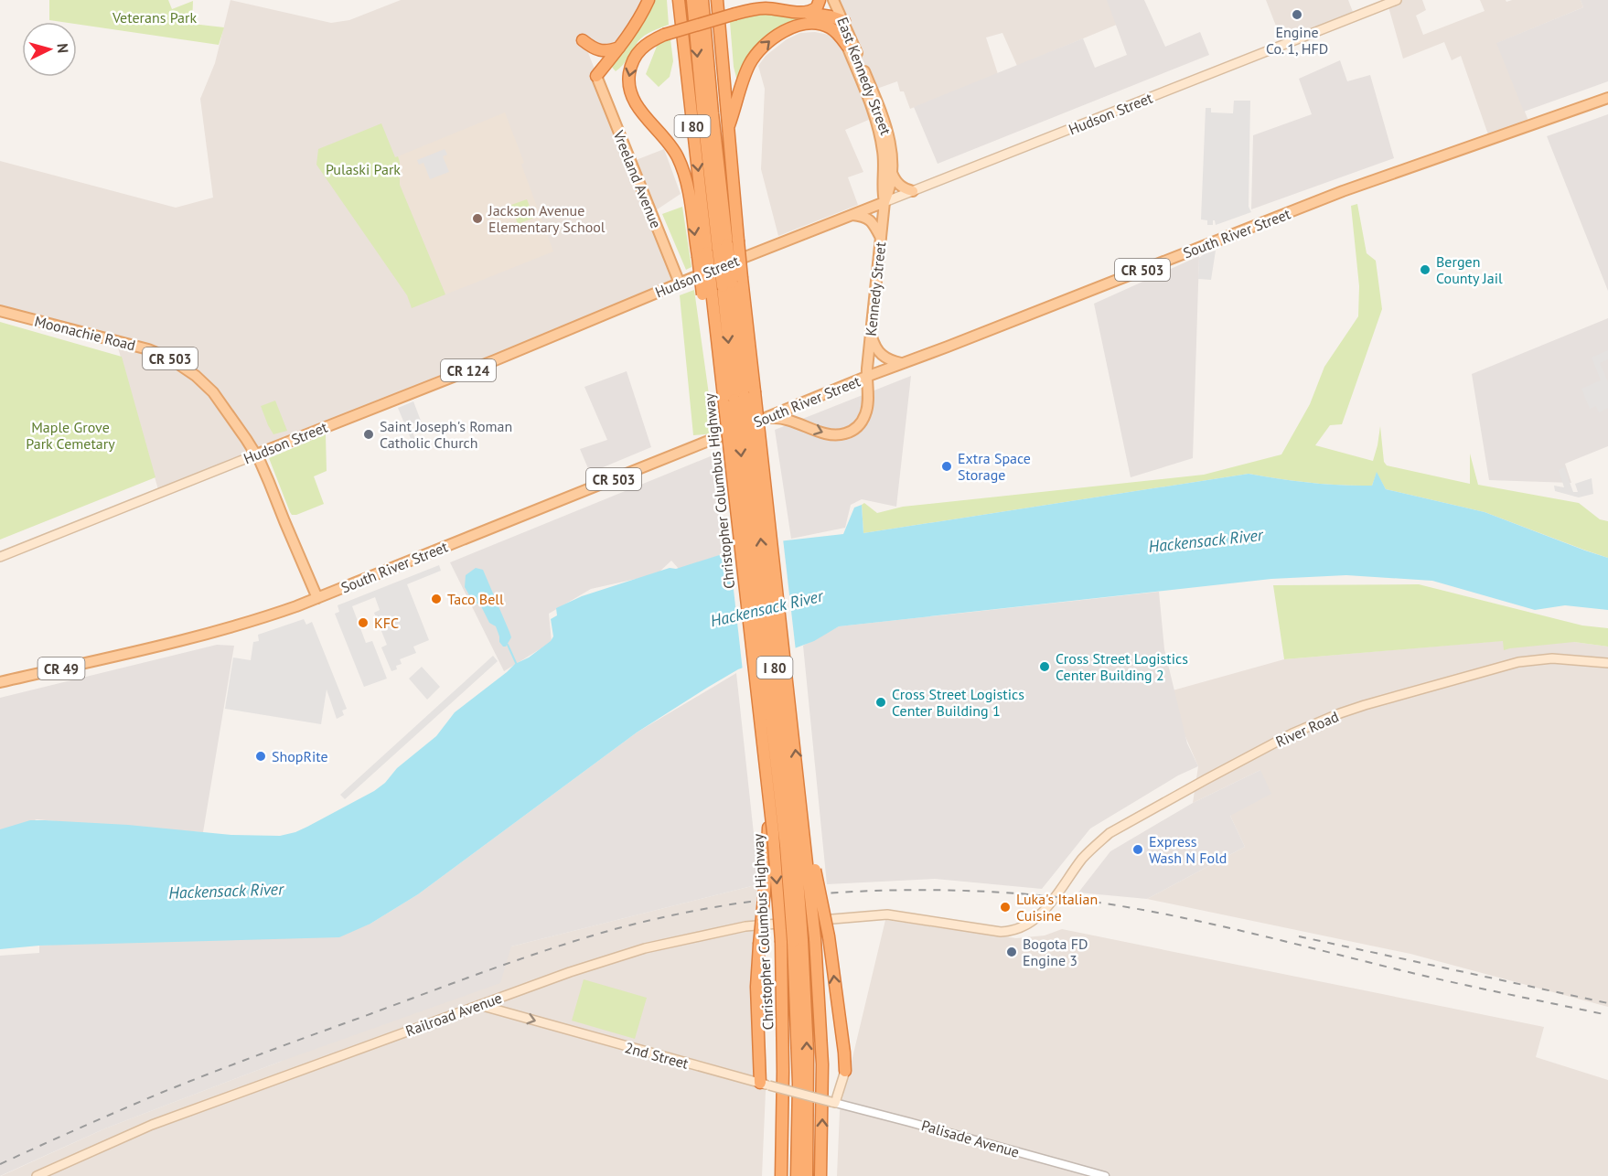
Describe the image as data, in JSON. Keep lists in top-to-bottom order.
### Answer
{
  "streets": {
    "highway": ["I 80", "Christopher Columbus Highway"],
    "main road": [
      "East Kennedy Street",
      "Hudson Street",
      "Vreeland Avenue",
      "South River Street",
      "CR 503",
      "Kennedy Street",
      "Moonachie Road",
      "CR 124",
      "CR 49",
      "River Road",
      "Railroad Avenue",
      "2nd Street"
    ],
    "street": ["Palisade Avenue"]
  },
  "crossings": [
    ["East Kennedy Street", "Hudson Street"],
    ["East Kennedy Street", "Kennedy Street"],
    ["Hudson Street", "Vreeland Avenue"],
    ["Hudson Street", "CR 503"],
    ["Hudson Street", "Kennedy Street"],
    ["Hudson Street", "Moonachie Road"],
    ["South River Street", "CR 503"],
    ["South River Street", "Kennedy Street"],
    ["CR 503", "Moonachie Road"],
    ["River Road", "Railroad Avenue"],
    ["Railroad Avenue", "2nd Street"],
    ["2nd Street", "Palisade Avenue"]
  ],
  "one_way": ["2nd Street"],
  "water": ["Hackensack River"],
  "parks": ["Veterans Park", "Pulaski Park", "Maple Grove Park Cemetary"],
  "places": [
    "Engine Co. 1, HFD",
    "Jackson Avenue Elementary School",
    "Bergen County Jail",
    "Saint Joseph's Roman Catholic Church",
    "Extra Space Storage",
    "Taco Bell",
    "KFC",
    "Cross Street Logistics Center Building 2",
    "Cross Street Logistics Center Building 1",
    "ShopRite",
    "Express Wash N Fold",
    "Luka's Italian Cuisine",
    "Bogota FD Engine 3"
  ],
  "north": "right"
}
